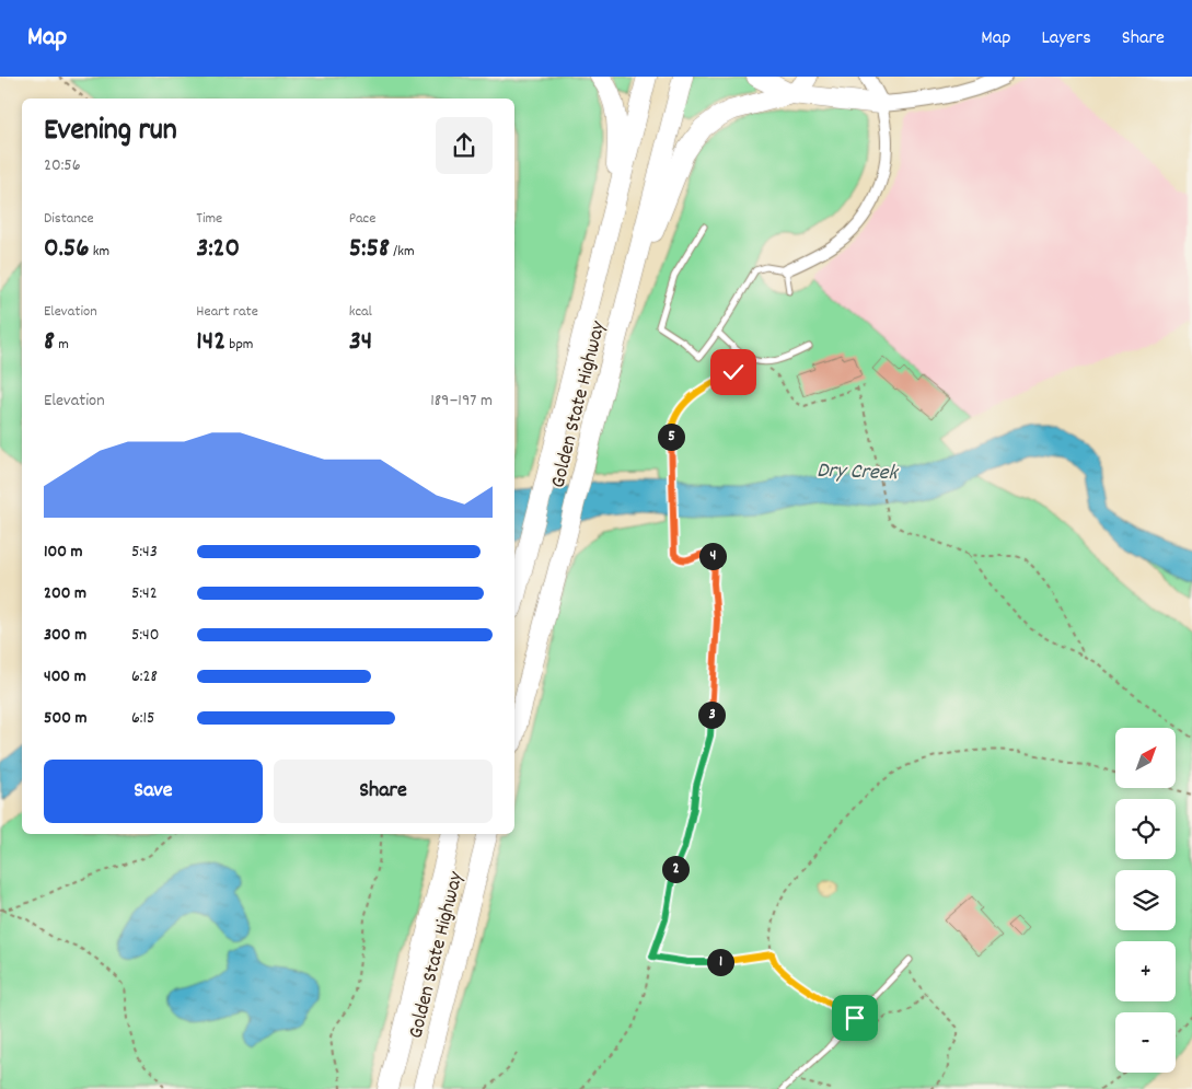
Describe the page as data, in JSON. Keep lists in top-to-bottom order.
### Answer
{
  "streets": {
    "highway": ["Golden State Highway"]
  },
  "water": ["Dry Creek"],
  "north": "top right",
  "page": {
    "header": "Map",
    "nav": ["Map", "Layers", "Share"],
    "heading": ["Evening run", "20:56"],
    "stats": [
      ["Distance", "0.56 km"],
      ["Time", "3:20"],
      ["Pace", "5:58 /km"],
      ["Elevation", "8 m"],
      ["Heart rate", "142 bpm"],
      ["kcal", "34"]
    ],
    "chart": ["Elevation", "189–197 m"],
    "pins": [
      "5",
      "4",
      "3",
      "2",
      "1"
    ],
    "list": [
      {
        "name": "100 m",
        "note": "5:43"
      },
      {
        "name": "200 m",
        "note": "5:42"
      },
      {
        "name": "300 m",
        "note": "5:40"
      },
      {
        "name": "400 m",
        "note": "6:28"
      },
      {
        "name": "500 m",
        "note": "6:15"
      }
    ],
    "map_buttons": ["+", "−"],
    "buttons": ["Save", "Share"]
  }
}
